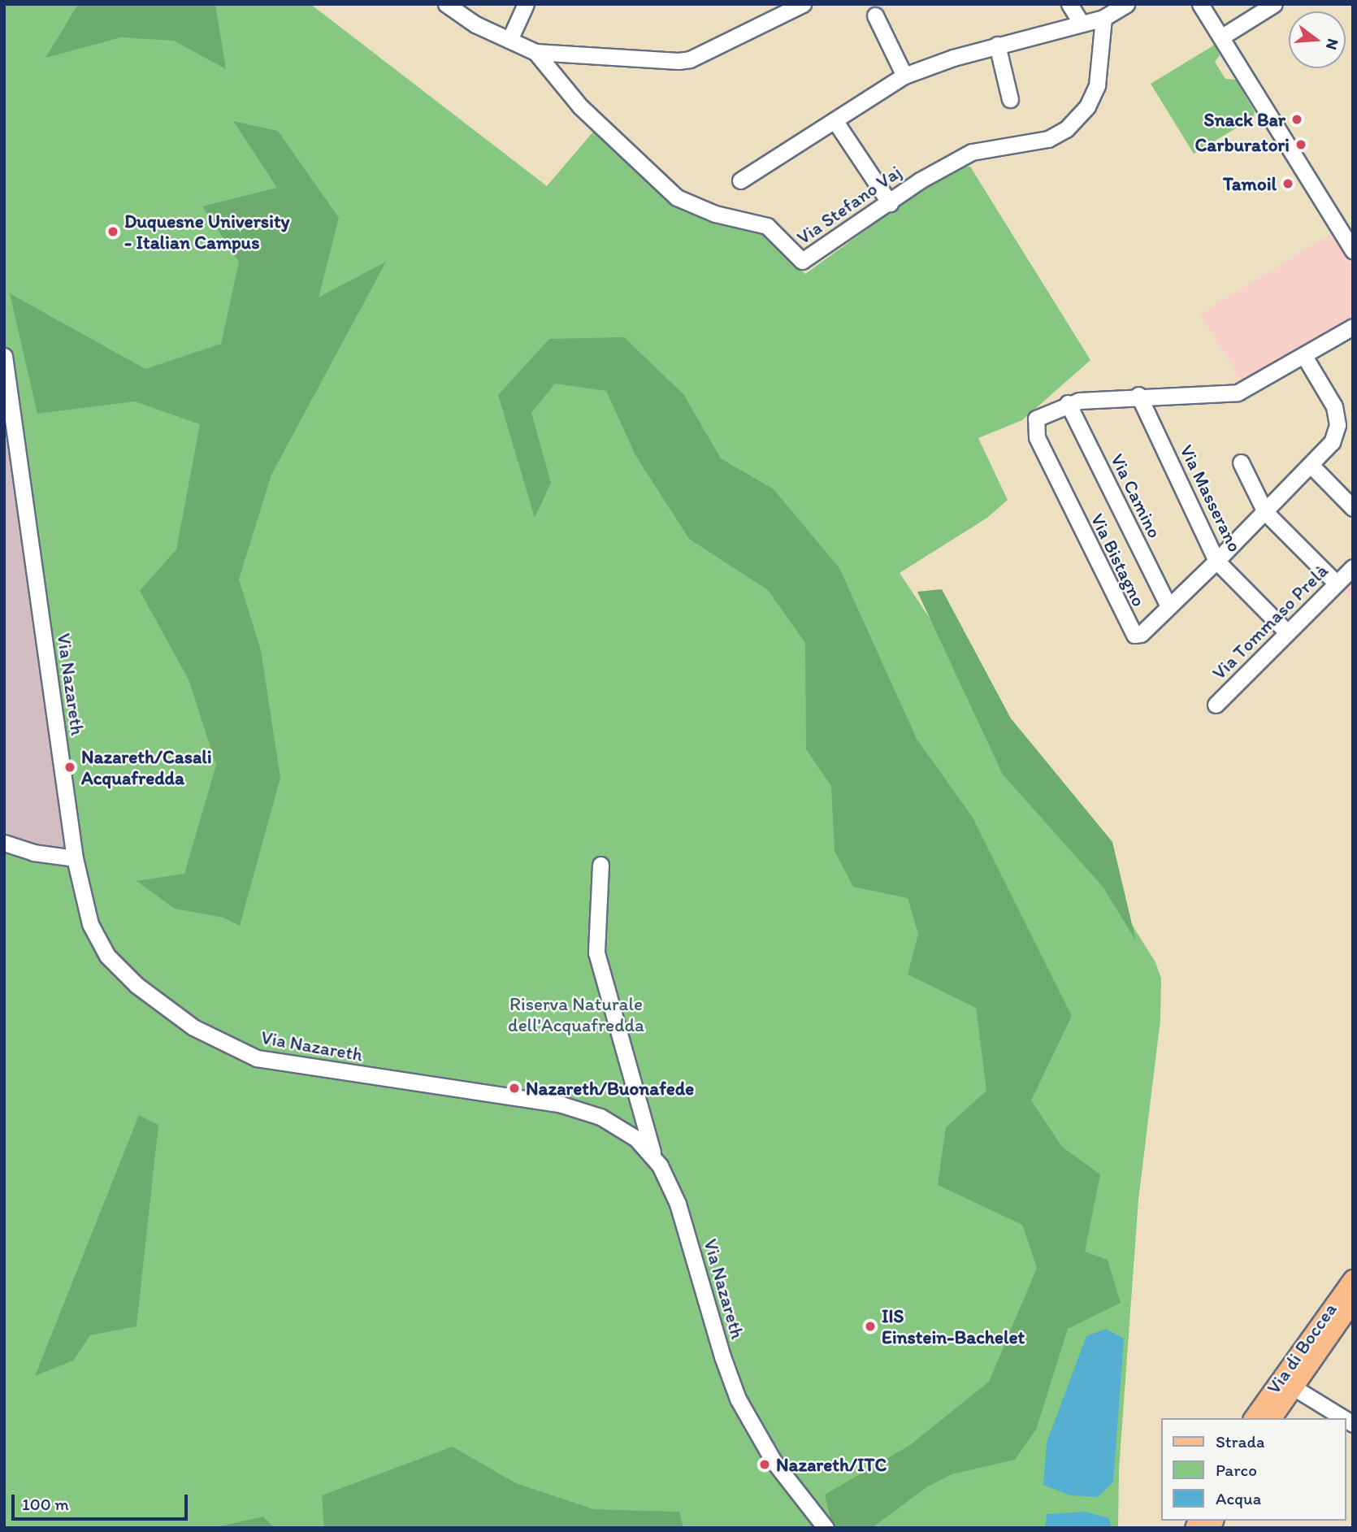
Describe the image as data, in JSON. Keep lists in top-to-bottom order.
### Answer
{
  "streets": {
    "main road": ["Via di Boccea"],
    "street": [
      "Via Stefano Vaj",
      "Via Camino",
      "Via Masserano",
      "Via Bistagno",
      "Via Tommaso Prelà",
      "Via Nazareth"
    ]
  },
  "crossings": [
    ["Via Camino", "Via Bistagno"],
    ["Via Masserano", "Via Bistagno"],
    ["Via Masserano", "Via Tommaso Prelà"]
  ],
  "parks": ["Riserva Naturale dell'Acquafredda"],
  "places": [
    "Snack Bar",
    "Carburatori",
    "Tamoil",
    "Duquesne University - Italian Campus",
    "Nazareth/Casali Acquafredda",
    "Nazareth/Buonafede",
    "IIS Einstein-Bachelet",
    "Nazareth/ITC"
  ],
  "legend": ["Strada", "Parco", "Acqua"],
  "scale_bar": "100 m",
  "north": "right"
}
